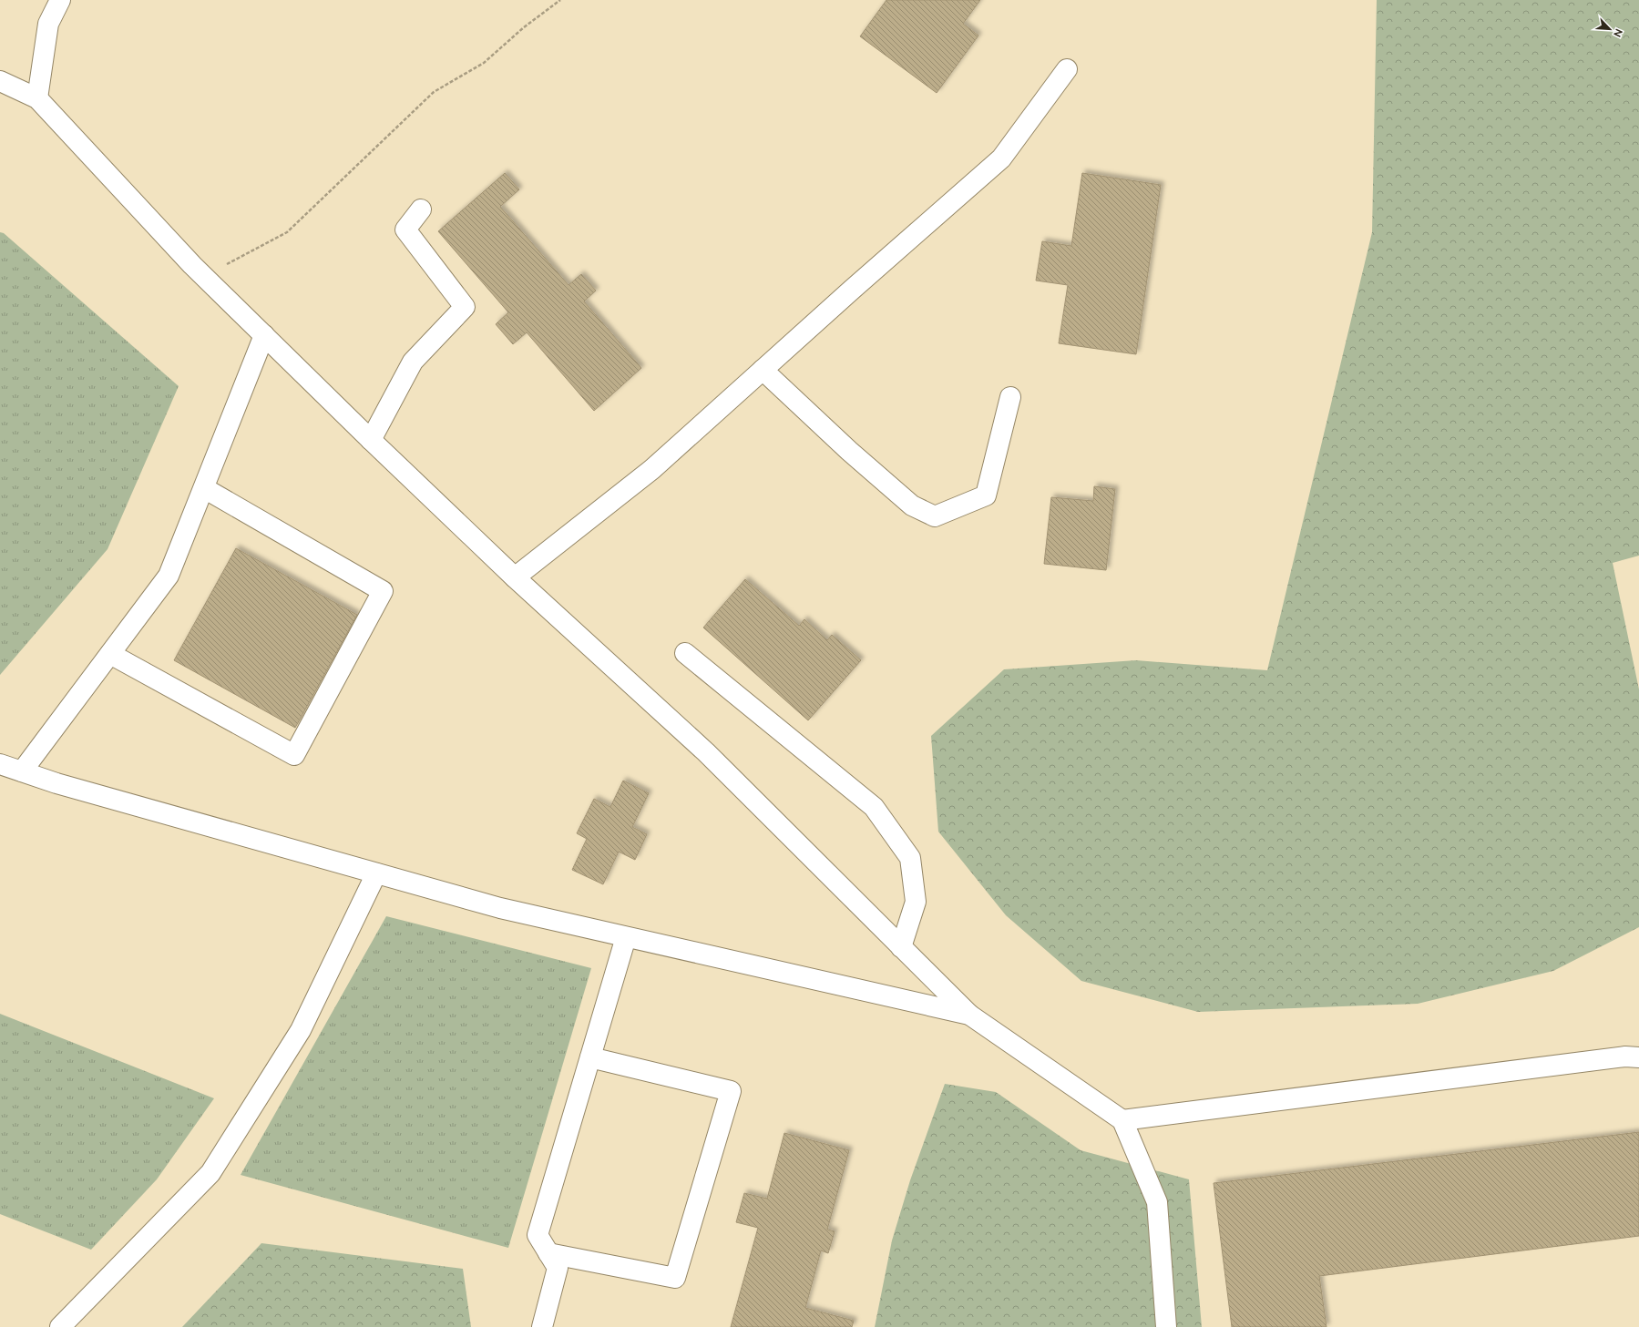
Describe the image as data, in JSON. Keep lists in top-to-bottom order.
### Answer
{
  "north": "bottom right"
}
